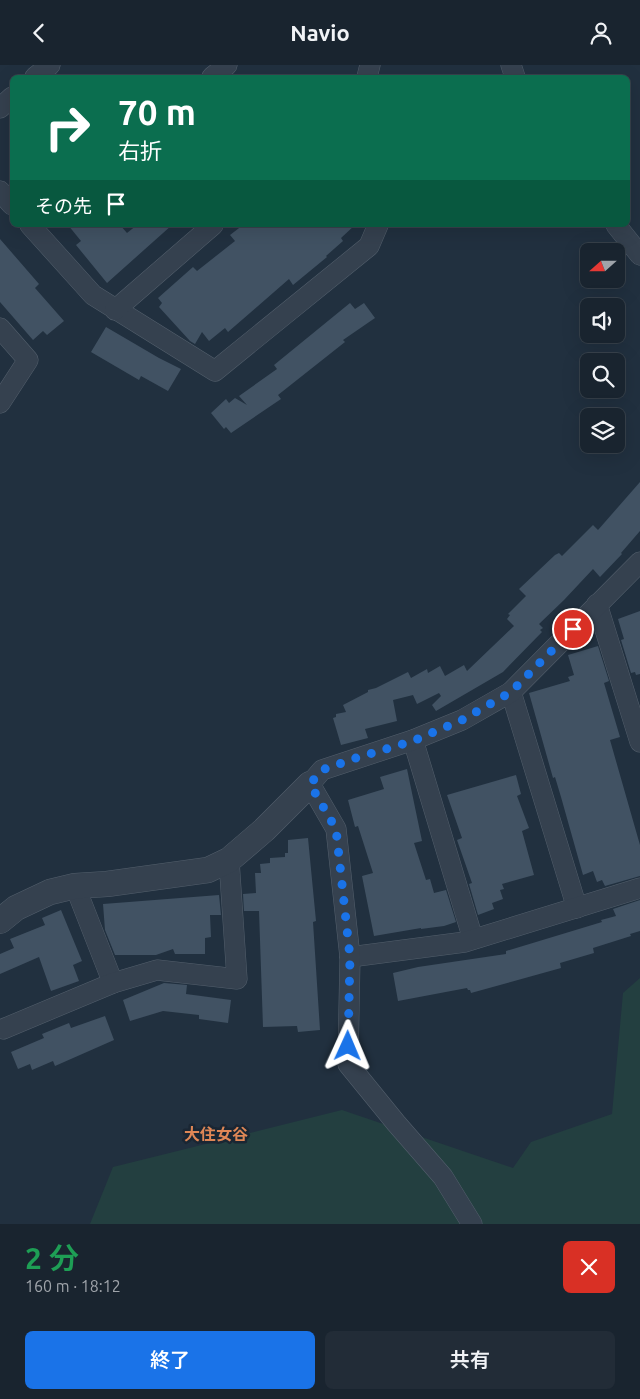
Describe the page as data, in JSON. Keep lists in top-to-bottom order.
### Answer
{
  "districts": ["大住女谷"],
  "north": "left",
  "page": {
    "header": "Navio",
    "turn": ["70 m", "右折"],
    "then": "その先",
    "heading": ["2 分", "160 m · 18:12"],
    "buttons": ["終了", "共有"]
  }
}
